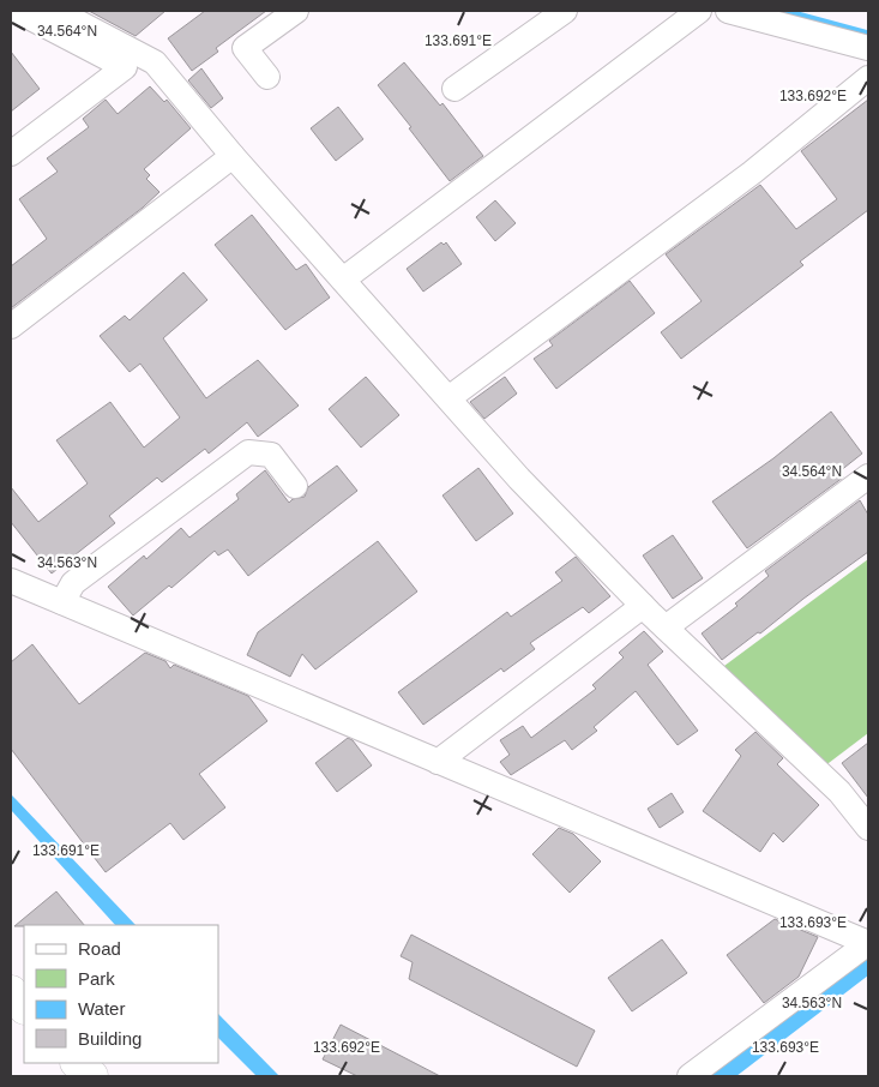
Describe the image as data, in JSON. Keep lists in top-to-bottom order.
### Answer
{
  "legend": [
    "Road",
    "Park",
    "Water",
    "Building"
  ],
  "coordinates": [
    "34.564°N",
    "133.691°E",
    "133.692°E",
    "34.563°N",
    "133.693°E"
  ]
}
